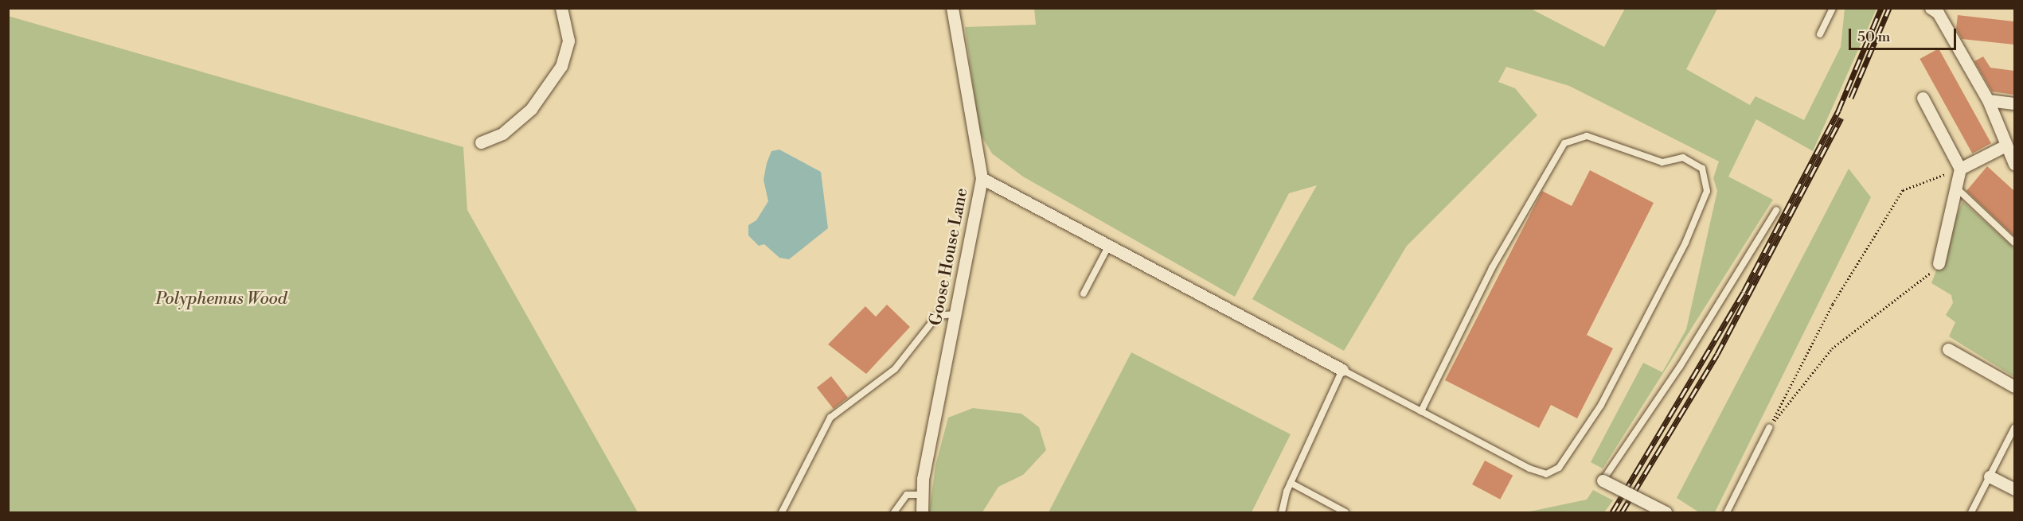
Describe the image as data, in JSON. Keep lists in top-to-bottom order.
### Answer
{
  "streets": {
    "street": ["Goose House Lane"]
  },
  "parks": ["Polyphemus Wood"],
  "scale_bar": "50 m"
}
